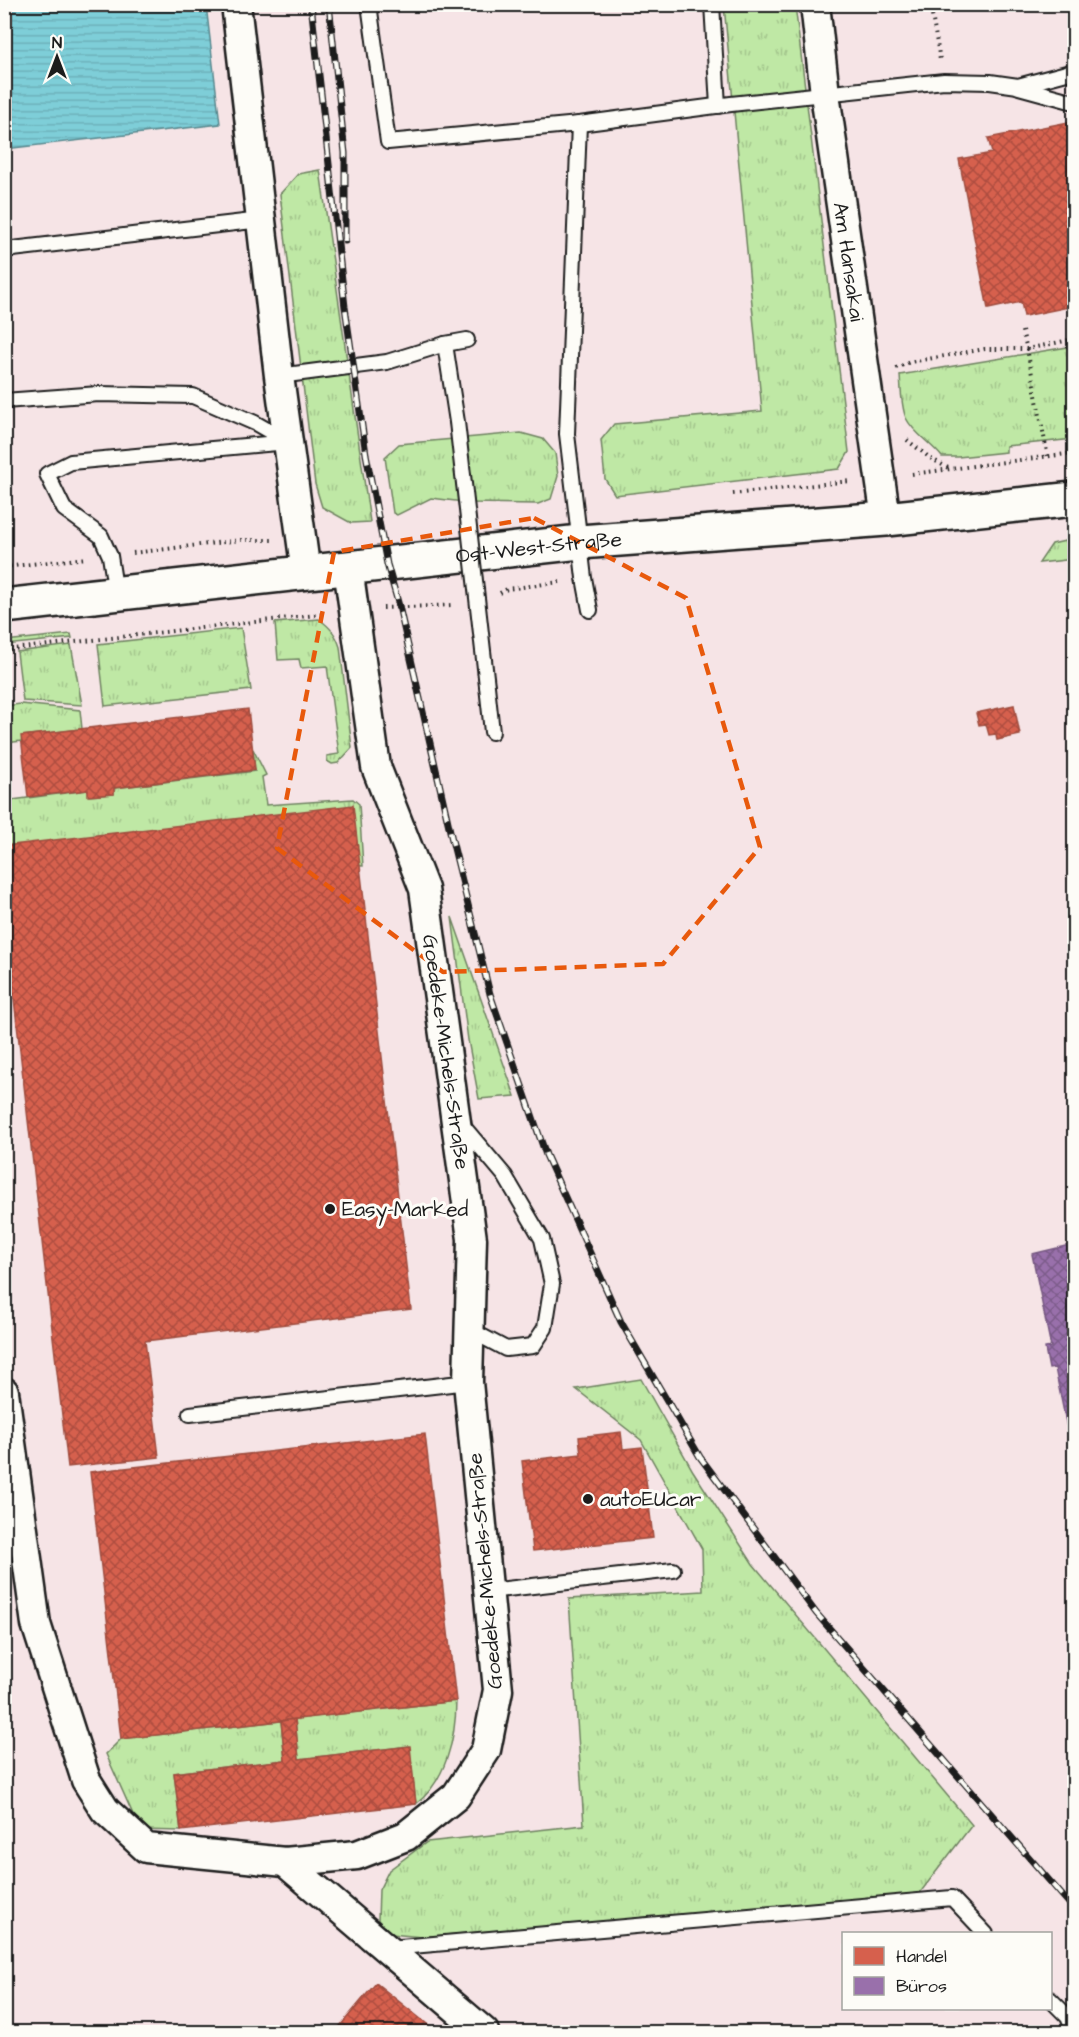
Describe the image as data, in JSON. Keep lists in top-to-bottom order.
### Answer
{
  "streets": {
    "street": ["Am Hansakai", "Ost-West-Straße", "Goedeke-Michels-Straße"]
  },
  "crossings": [
    ["Am Hansakai", "Ost-West-Straße"],
    ["Ost-West-Straße", "Goedeke-Michels-Straße"]
  ],
  "places": ["Easy-Marked", "autoEUcar"],
  "legend": ["Handel", "Büros"],
  "north": "top"
}
